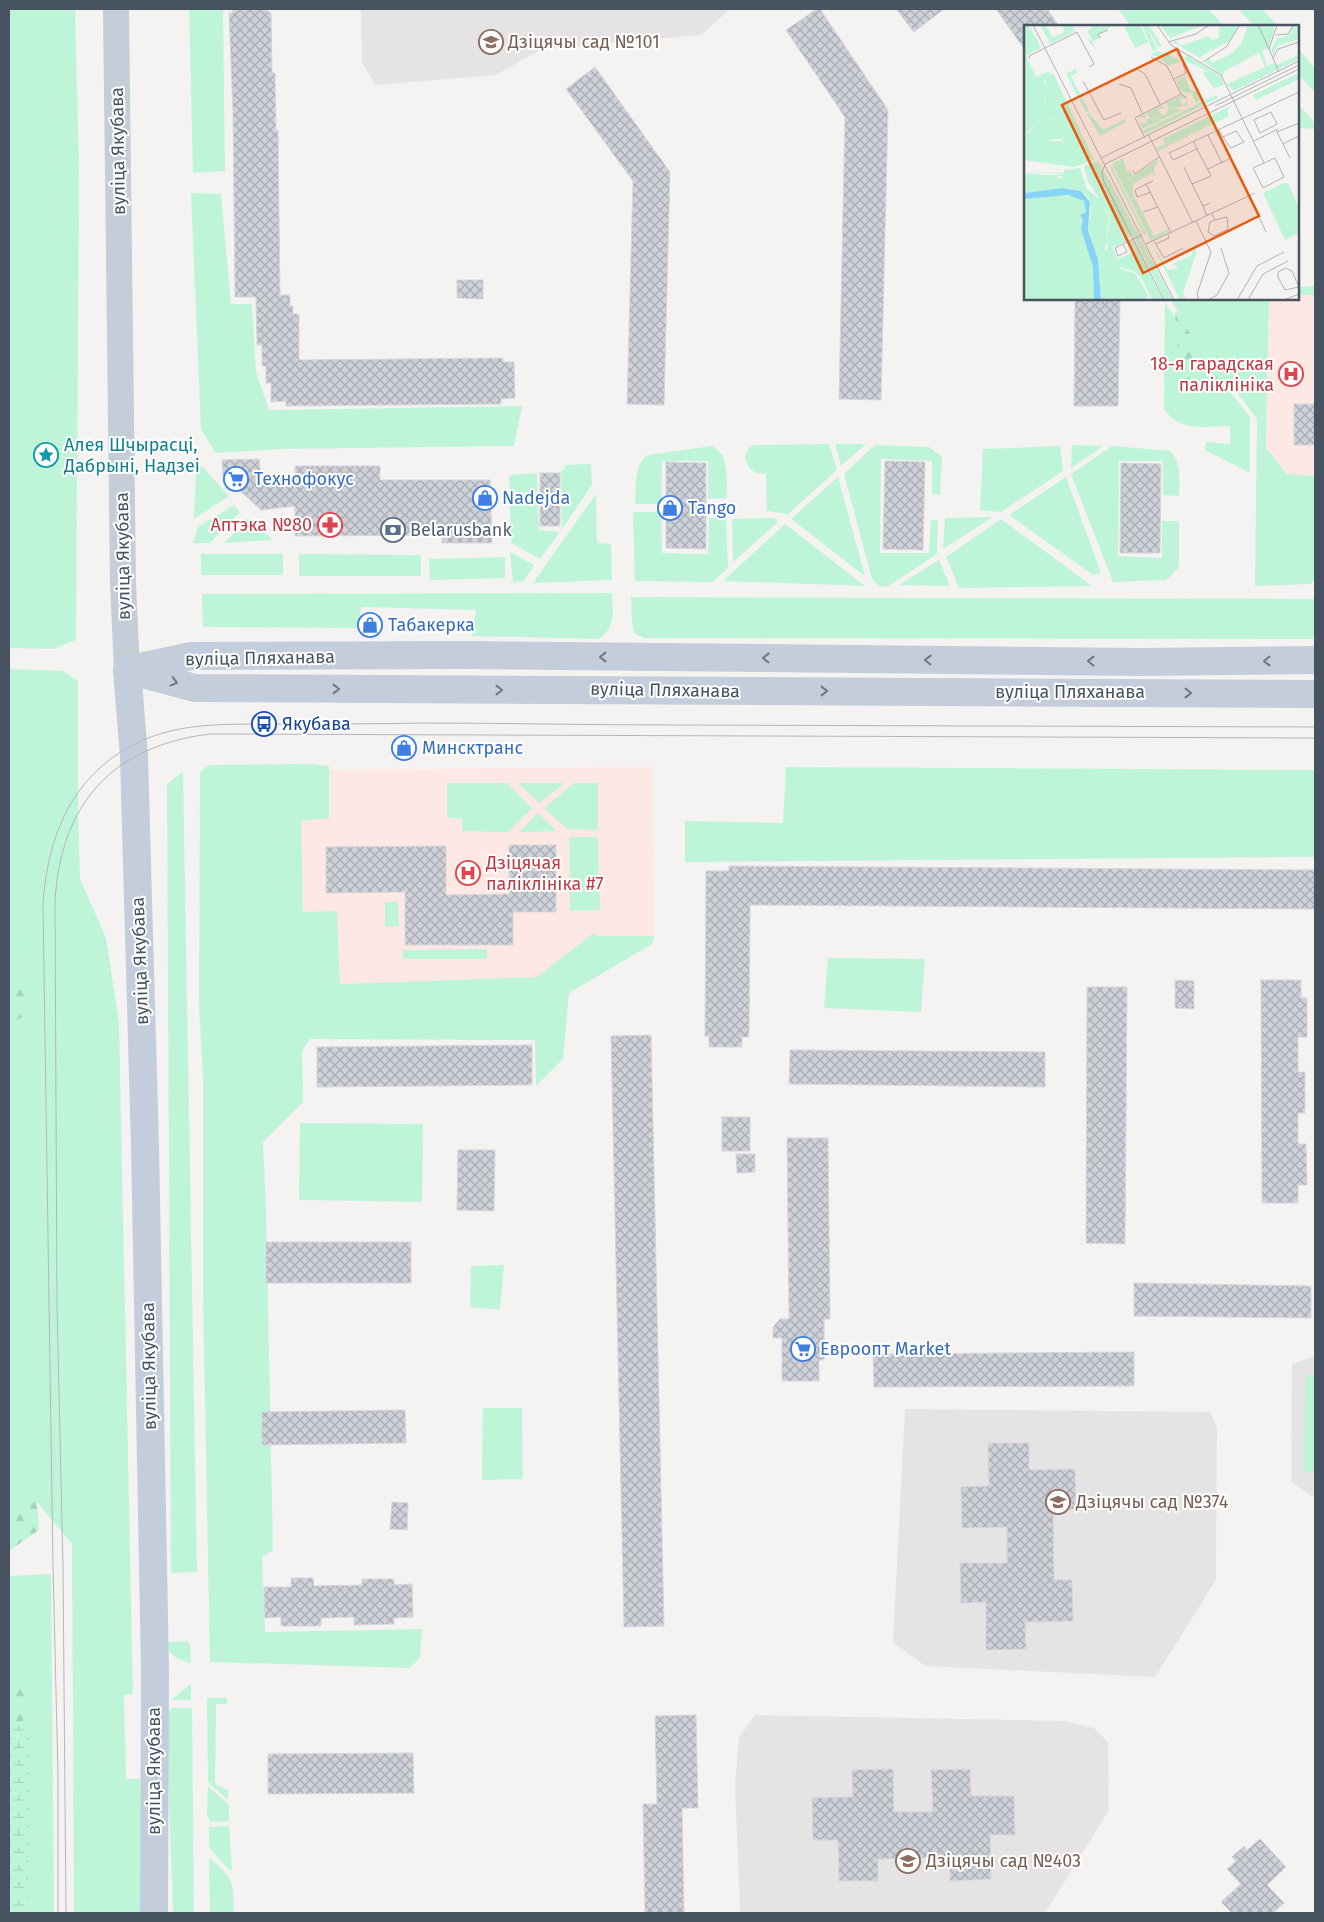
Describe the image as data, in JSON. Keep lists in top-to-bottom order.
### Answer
{
  "streets": {
    "main road": ["вуліца Якубава", "вуліца Пляханава"]
  },
  "crossings": [
    ["вуліца Якубава", "вуліца Пляханава"]
  ],
  "places": {
    "school or university": ["Дзіцячы сад №101", "Дзіцячы сад №374", "Дзіцячы сад №403"],
    "hospital": ["18-я гарадская паліклініка", "Дзіцячая паліклініка #7"],
    "place": ["Алея Шчырасці, Дабрыні, Надзеі"],
    "supermarket": ["Технофокус", "Евроопт Market"],
    "shop": [
      "Nadejda",
      "Tango",
      "Табакерка",
      "Минсктранс"
    ],
    "pharmacy": ["Аптэка №80"],
    "bank": ["Belarusbank"],
    "bus stop": ["Якубава"]
  }
}
